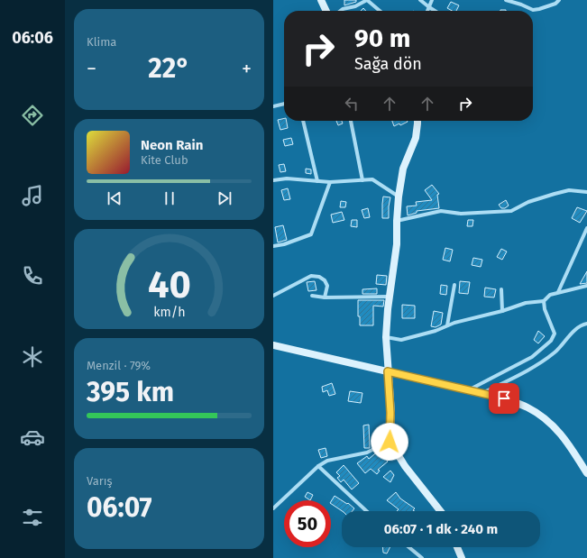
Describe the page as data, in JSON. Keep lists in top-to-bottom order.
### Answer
{
  "page": {
    "tabs": "06:06",
    "tile": [
      "Klima",
      ["Menzil · 79%", "395 km"],
      ["Varış", "06:07"]
    ],
    "turn": ["90 m", "Sağa dön"],
    "heat": ["−", "22°", "+"],
    "song": ["Neon Rain", "Kite Club"],
    "limit": "50",
    "trip": "06:07 · 1 dk · 240 m",
    "gauge": ["40", "km/h"]
  }
}
